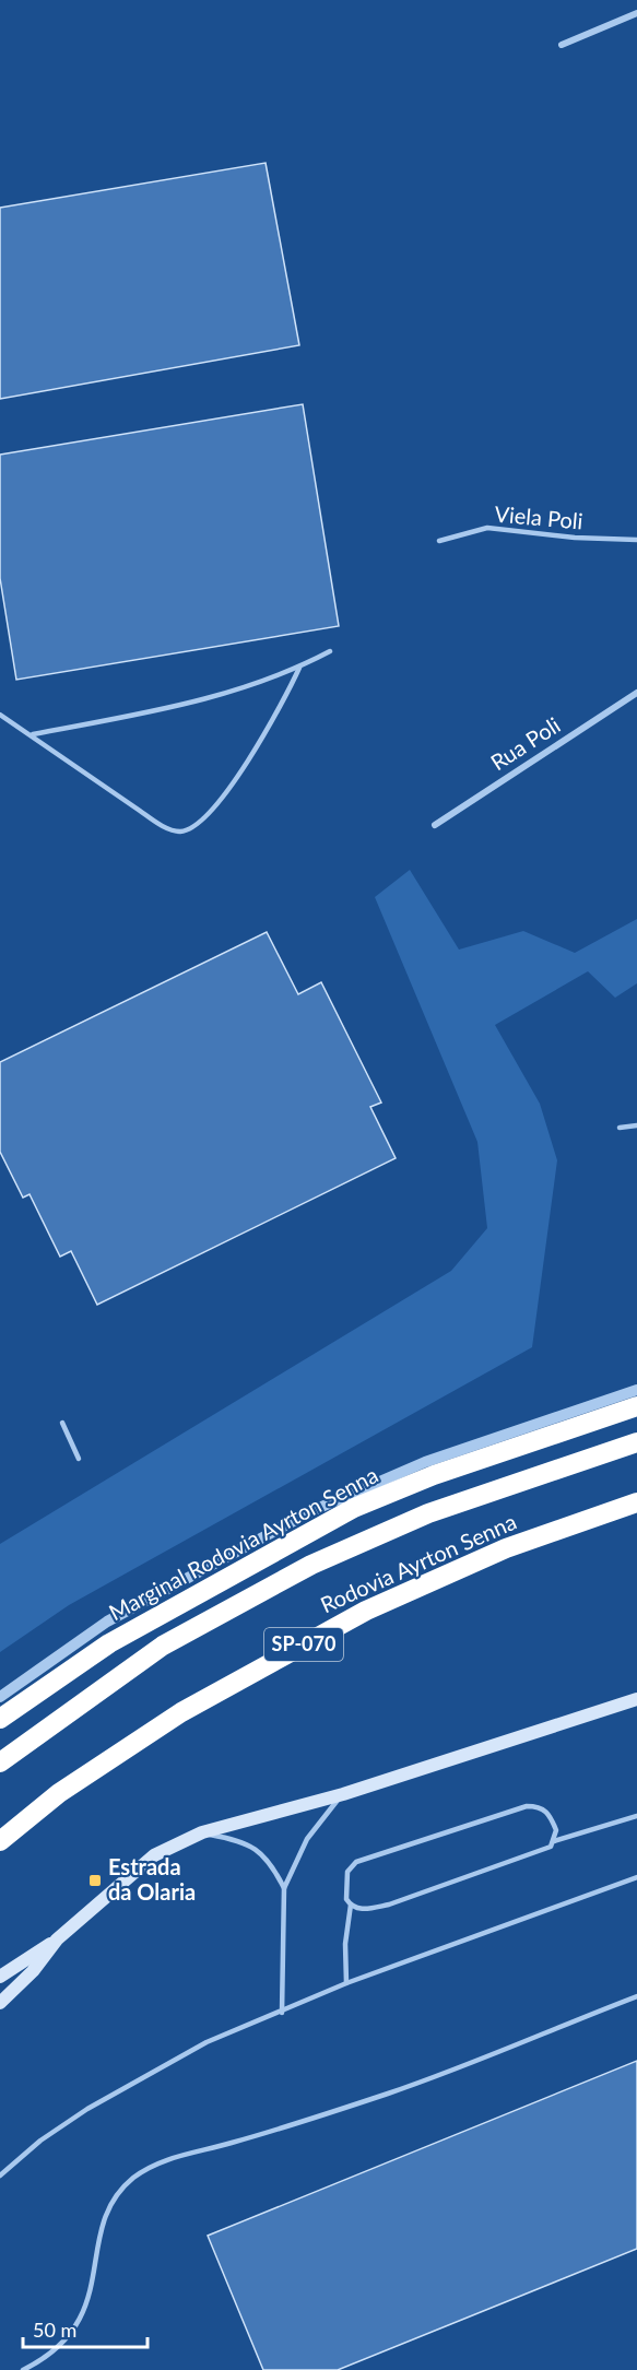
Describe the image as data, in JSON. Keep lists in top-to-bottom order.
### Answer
{
  "streets": {
    "highway": ["Marginal Rodovia Ayrton Senna", "Rodovia Ayrton Senna", "SP-070"],
    "street": ["Rua Poli"],
    "lane": ["Viela Poli"]
  },
  "places": {
    "transit": ["Estrada da Olaria"]
  },
  "scale_bar": "50 m"
}
